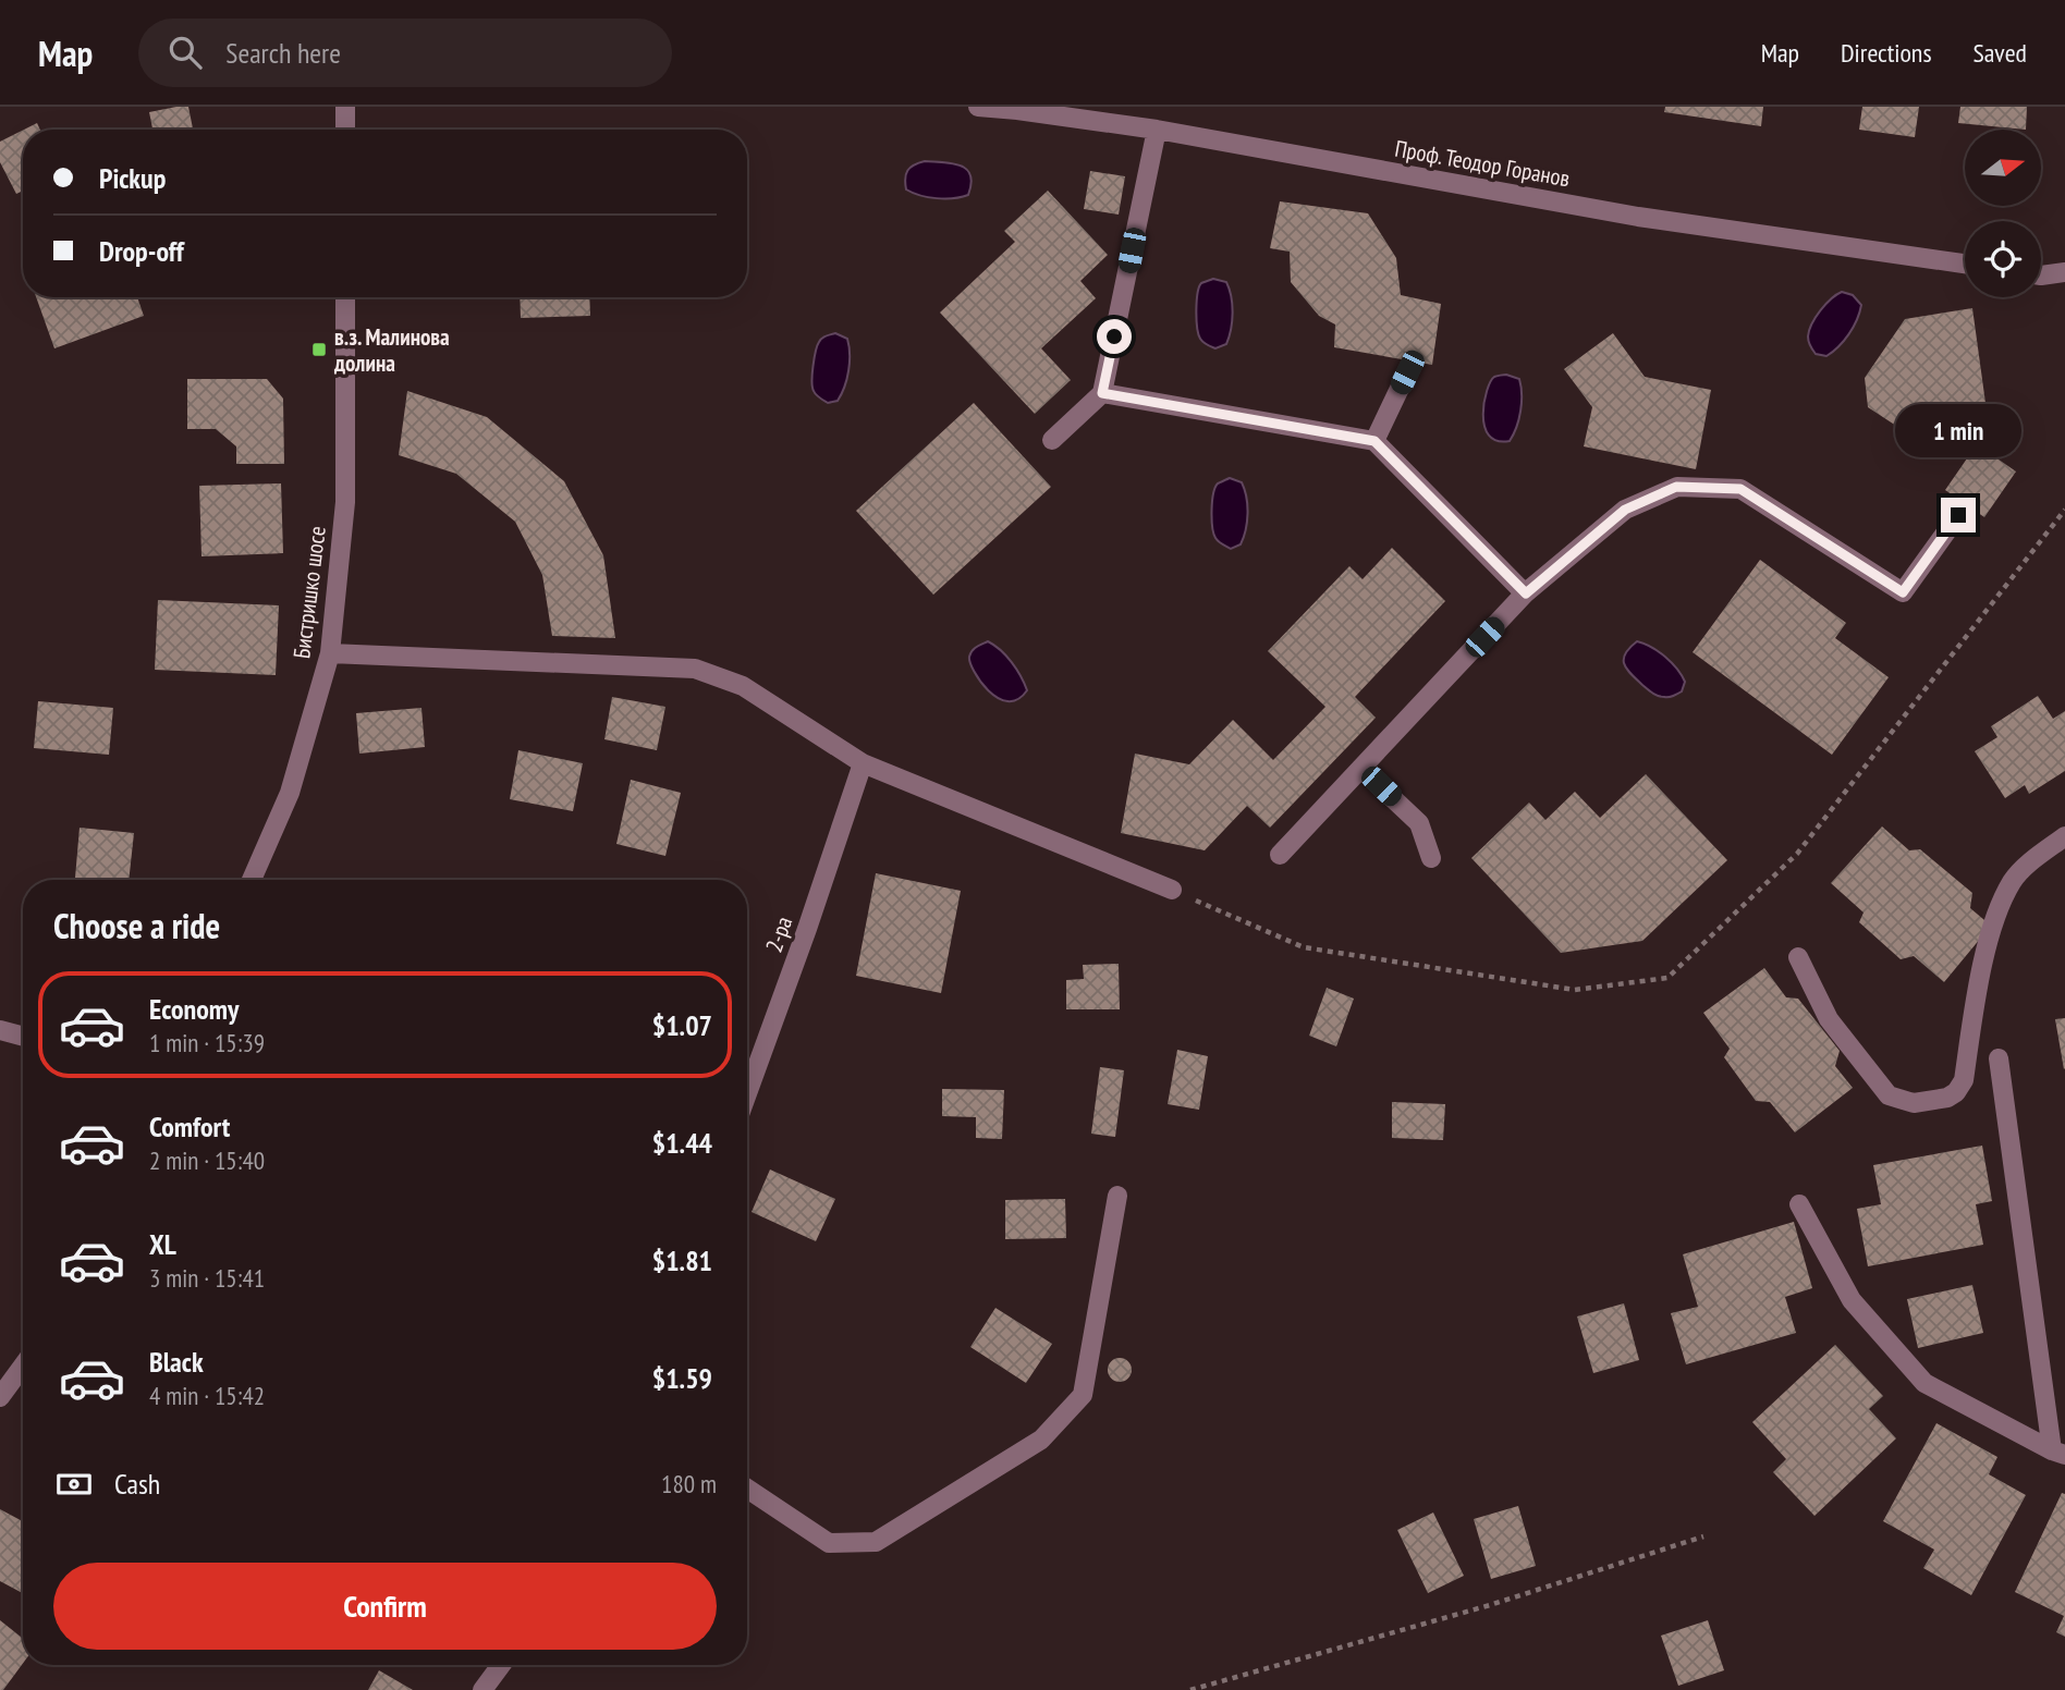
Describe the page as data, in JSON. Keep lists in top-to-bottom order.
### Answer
{
  "streets": {
    "street": ["Проф. Теодор Горанов", "Бистришко шосе", "2-ра"]
  },
  "places": {
    "transit": ["в.з. Малинова долина"]
  },
  "north": "right",
  "page": {
    "header": "Map",
    "search": "Search here",
    "nav": ["Map", "Directions", "Saved"],
    "banner": ["Pickup", "Drop-off"],
    "bubble": "1 min",
    "heading": "Choose a ride",
    "list": [
      {
        "name": "Economy",
        "note": "1 min · 15:39",
        "value": "$1.07"
      },
      {
        "name": "Comfort",
        "note": "2 min · 15:40",
        "value": "$1.44"
      },
      {
        "name": "XL",
        "note": "3 min · 15:41",
        "value": "$1.81"
      },
      {
        "name": "Black",
        "note": "4 min · 15:42",
        "value": "$1.59"
      }
    ],
    "pay": ["Cash", "180 m"],
    "buttons": "Confirm"
  }
}
